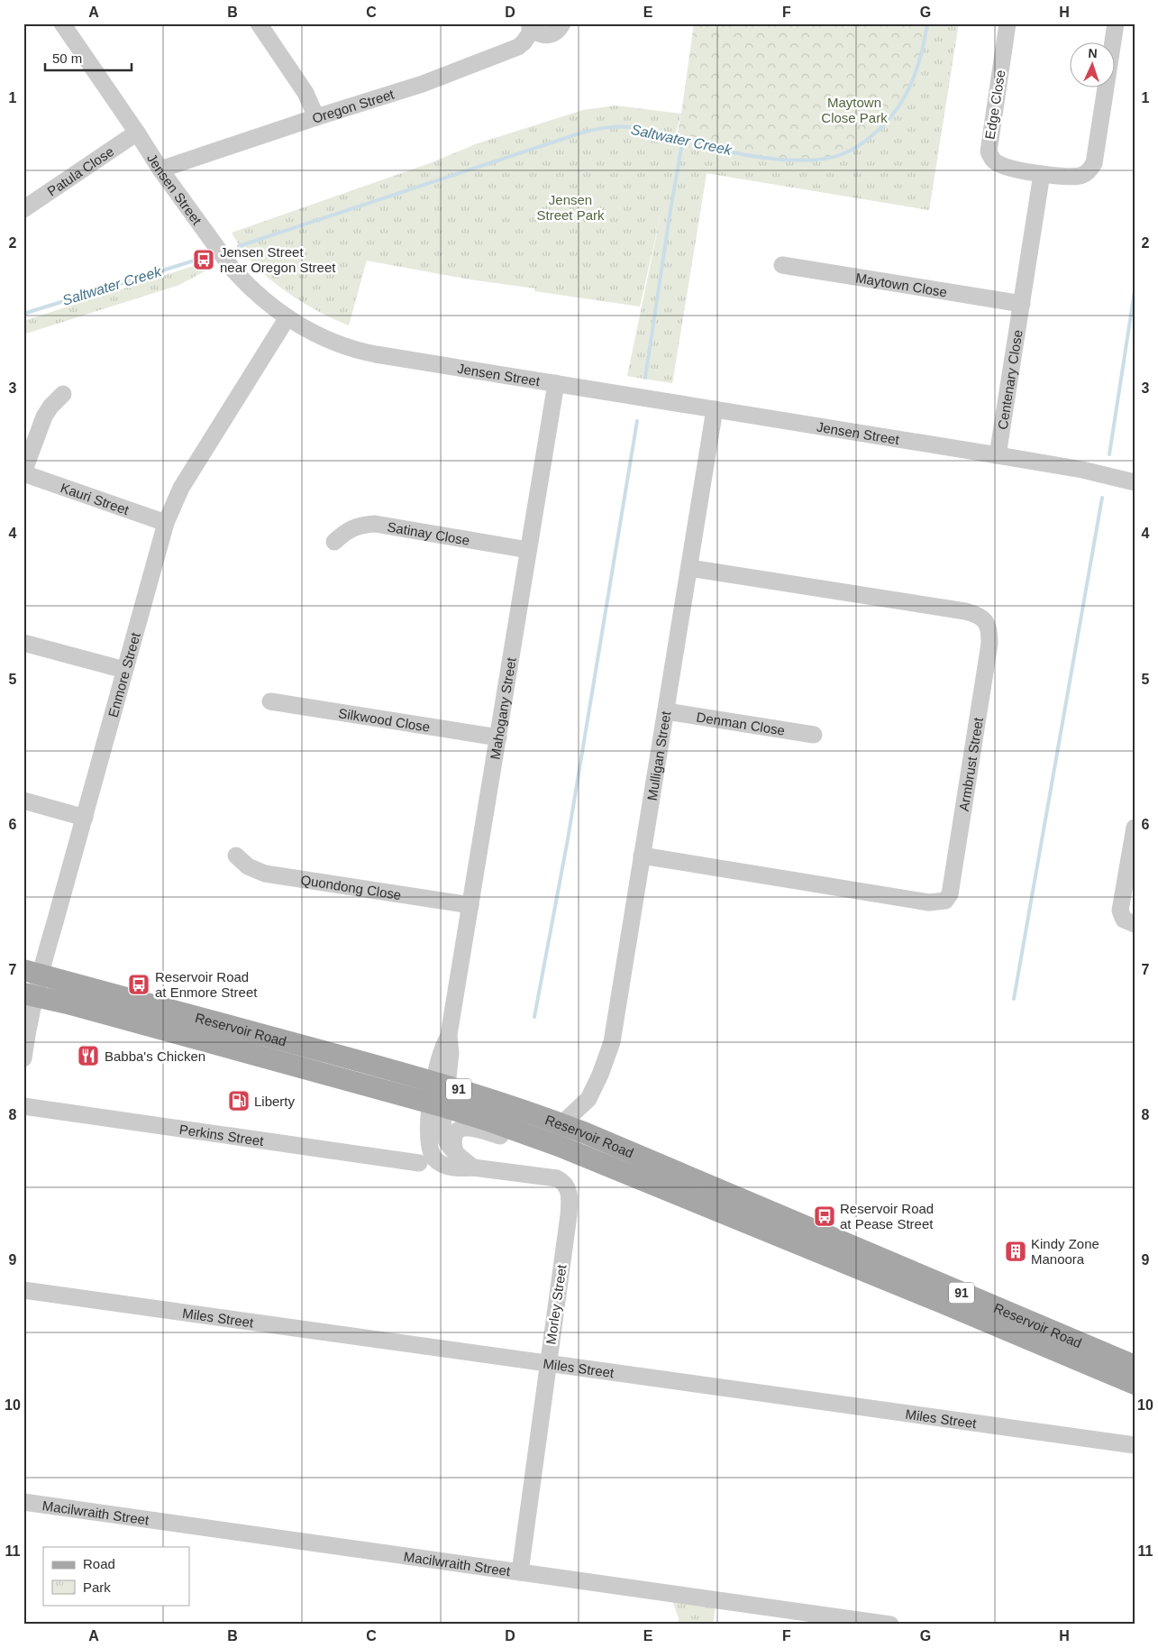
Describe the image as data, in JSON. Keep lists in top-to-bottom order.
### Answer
{
  "streets": {
    "main road": ["Reservoir Road", "91"],
    "street": [
      "Edge Close",
      "Oregon Street",
      "Patula Close",
      "Jensen Street",
      "Maytown Close",
      "Centenary Close",
      "Kauri Street",
      "Satinay Close",
      "Enmore Street",
      "Mahogany Street",
      "Silkwood Close",
      "Denman Close",
      "Mulligan Street",
      "Armbrust Street",
      "Quondong Close",
      "Perkins Street",
      "Morley Street",
      "Miles Street",
      "Macilwraith Street"
    ]
  },
  "crossings": [
    ["Oregon Street", "Jensen Street"],
    ["Patula Close", "Jensen Street"],
    ["Jensen Street", "Centenary Close"],
    ["Jensen Street", "Enmore Street"],
    ["Jensen Street", "Mahogany Street"],
    ["Jensen Street", "Mulligan Street"],
    ["Maytown Close", "Centenary Close"],
    ["Kauri Street", "Enmore Street"],
    ["Satinay Close", "Mahogany Street"],
    ["Enmore Street", "Reservoir Road"],
    ["Mahogany Street", "Silkwood Close"],
    ["Mahogany Street", "Quondong Close"],
    ["Mahogany Street", "Reservoir Road"],
    ["Mahogany Street", "Morley Street"],
    ["Denman Close", "Mulligan Street"],
    ["Mulligan Street", "Armbrust Street"],
    ["Mulligan Street", "Reservoir Road"],
    ["Reservoir Road", "Morley Street"],
    ["Morley Street", "Miles Street"],
    ["Morley Street", "Macilwraith Street"]
  ],
  "water": ["Saltwater Creek"],
  "parks": ["Maytown Close Park", "Jensen Street Park"],
  "places": {
    "bus stop": ["Jensen Street near Oregon Street", "Reservoir Road at Enmore Street", "Reservoir Road at Pease Street"],
    "restaurant": ["Babba's Chicken"],
    "fuel station": ["Liberty"],
    "building": ["Kindy Zone Manoora"]
  },
  "legend": ["Road", "Park"],
  "scale_bar": "50 m",
  "north": "top",
  "grid": {
    "columns": [
      "A",
      "B",
      "C",
      "D",
      "E",
      "F",
      "G",
      "H"
    ],
    "rows": [
      "1",
      "2",
      "3",
      "4",
      "5",
      "6",
      "7",
      "8",
      "9",
      "10",
      "11"
    ]
  }
}
